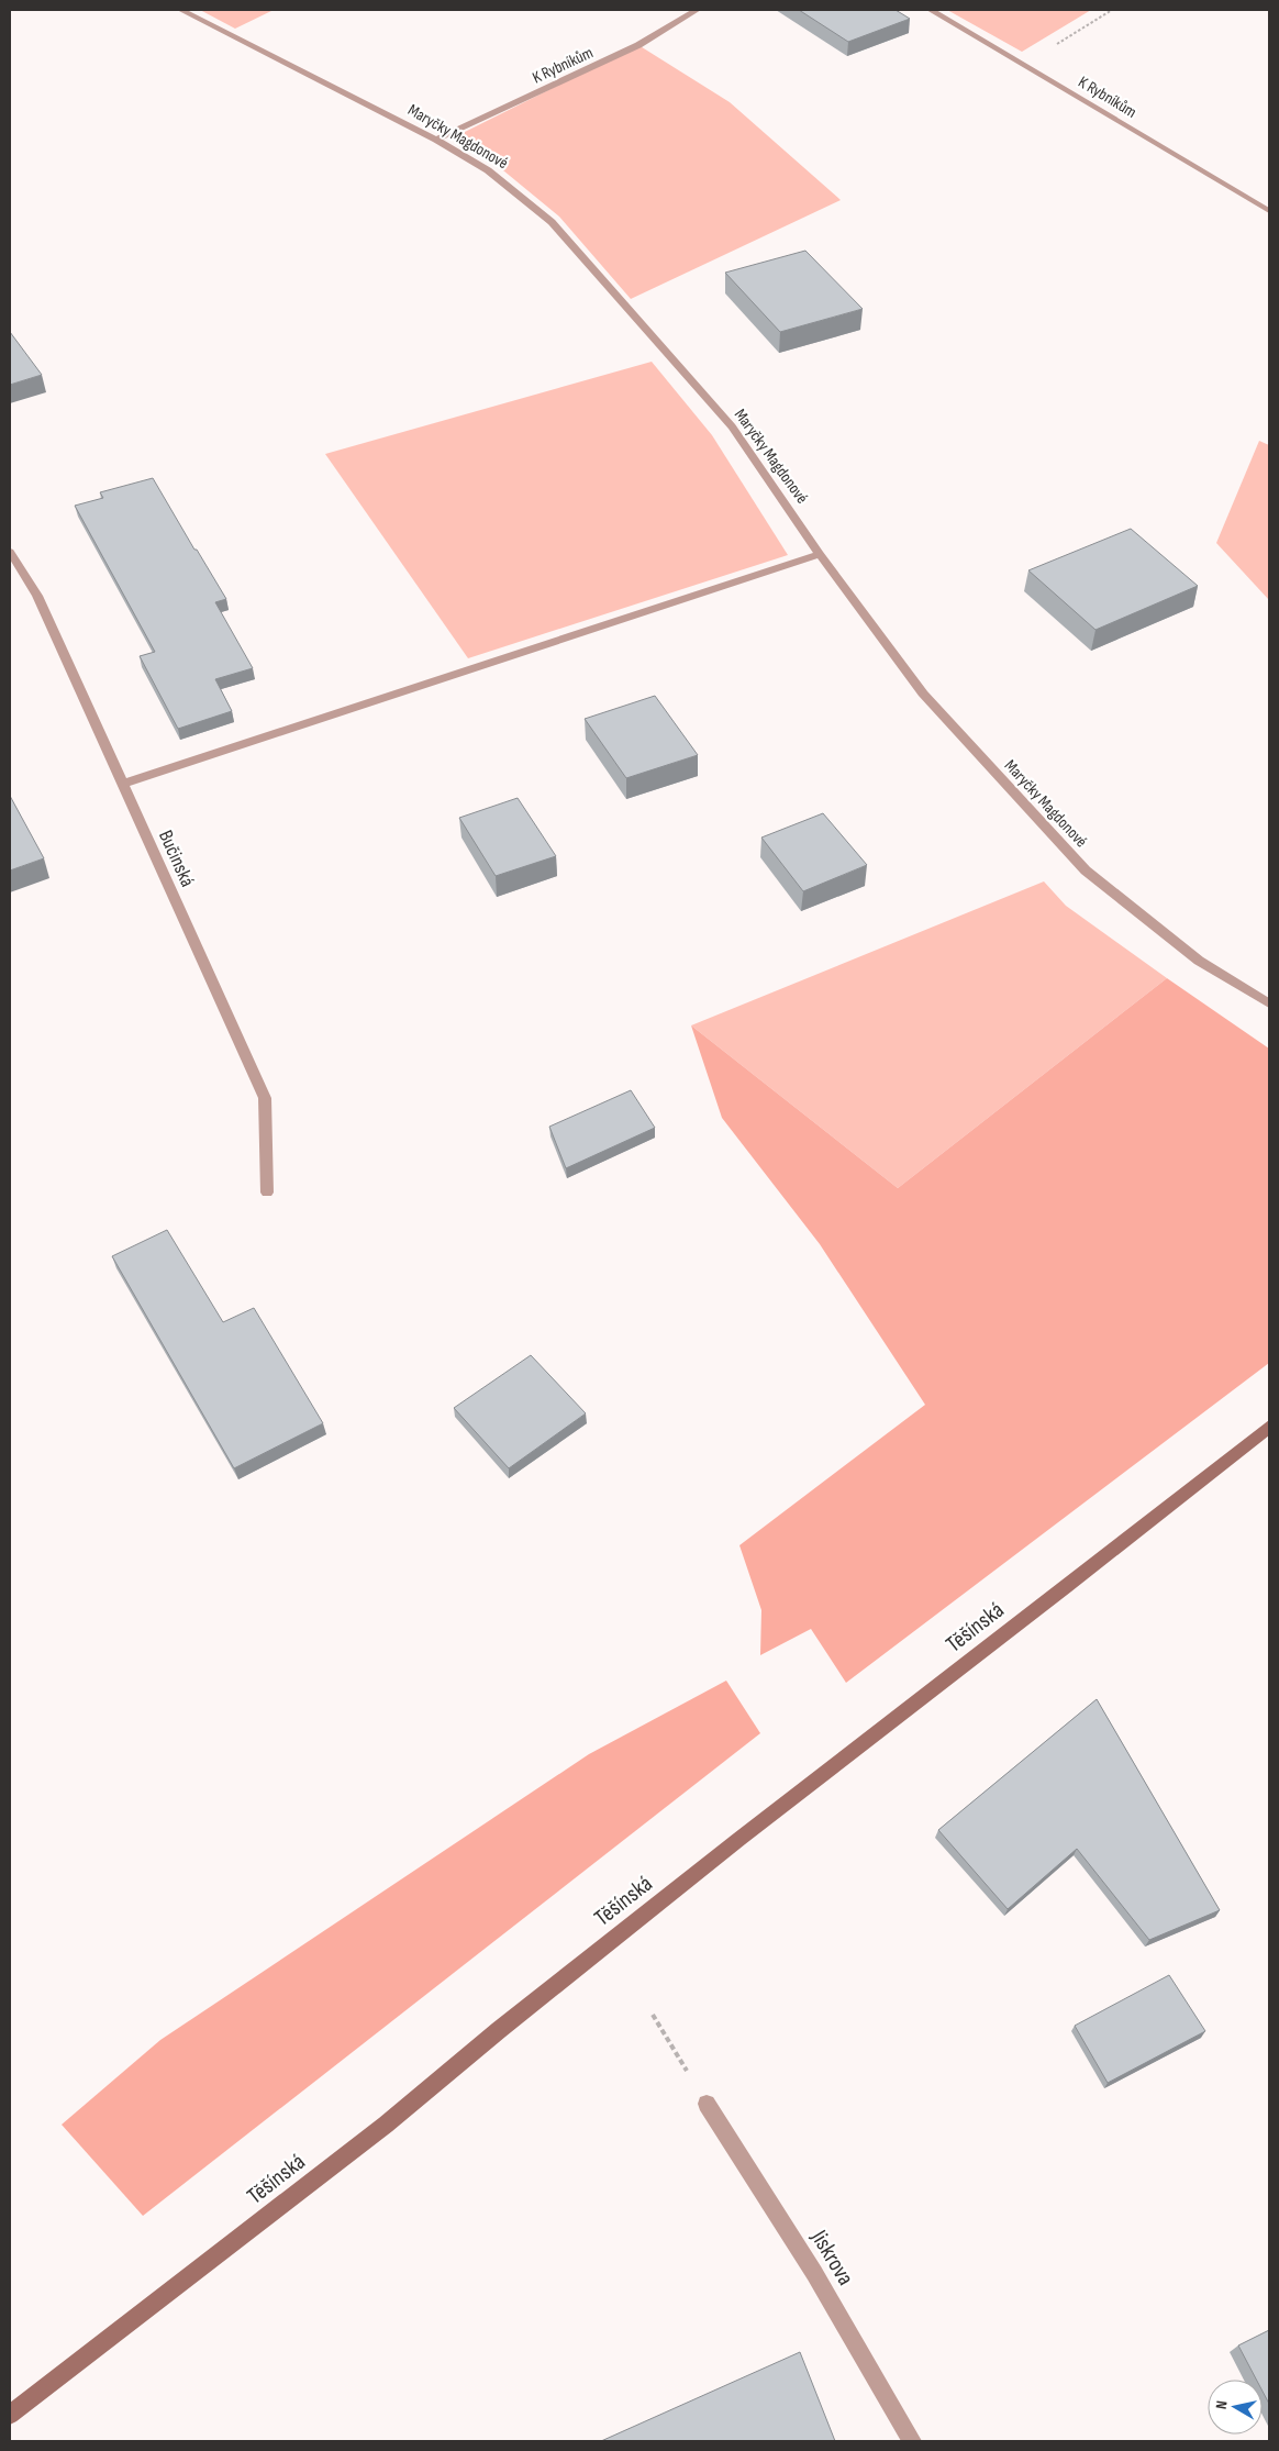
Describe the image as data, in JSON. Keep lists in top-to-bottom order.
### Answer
{
  "streets": {
    "main road": ["Těšínská"],
    "street": [
      "K Rybníkům",
      "Maryčky Magdonové",
      "Bučinská",
      "Jiskrova"
    ]
  },
  "crossings": [
    ["K Rybníkům", "Maryčky Magdonové"]
  ],
  "north": "left"
}
